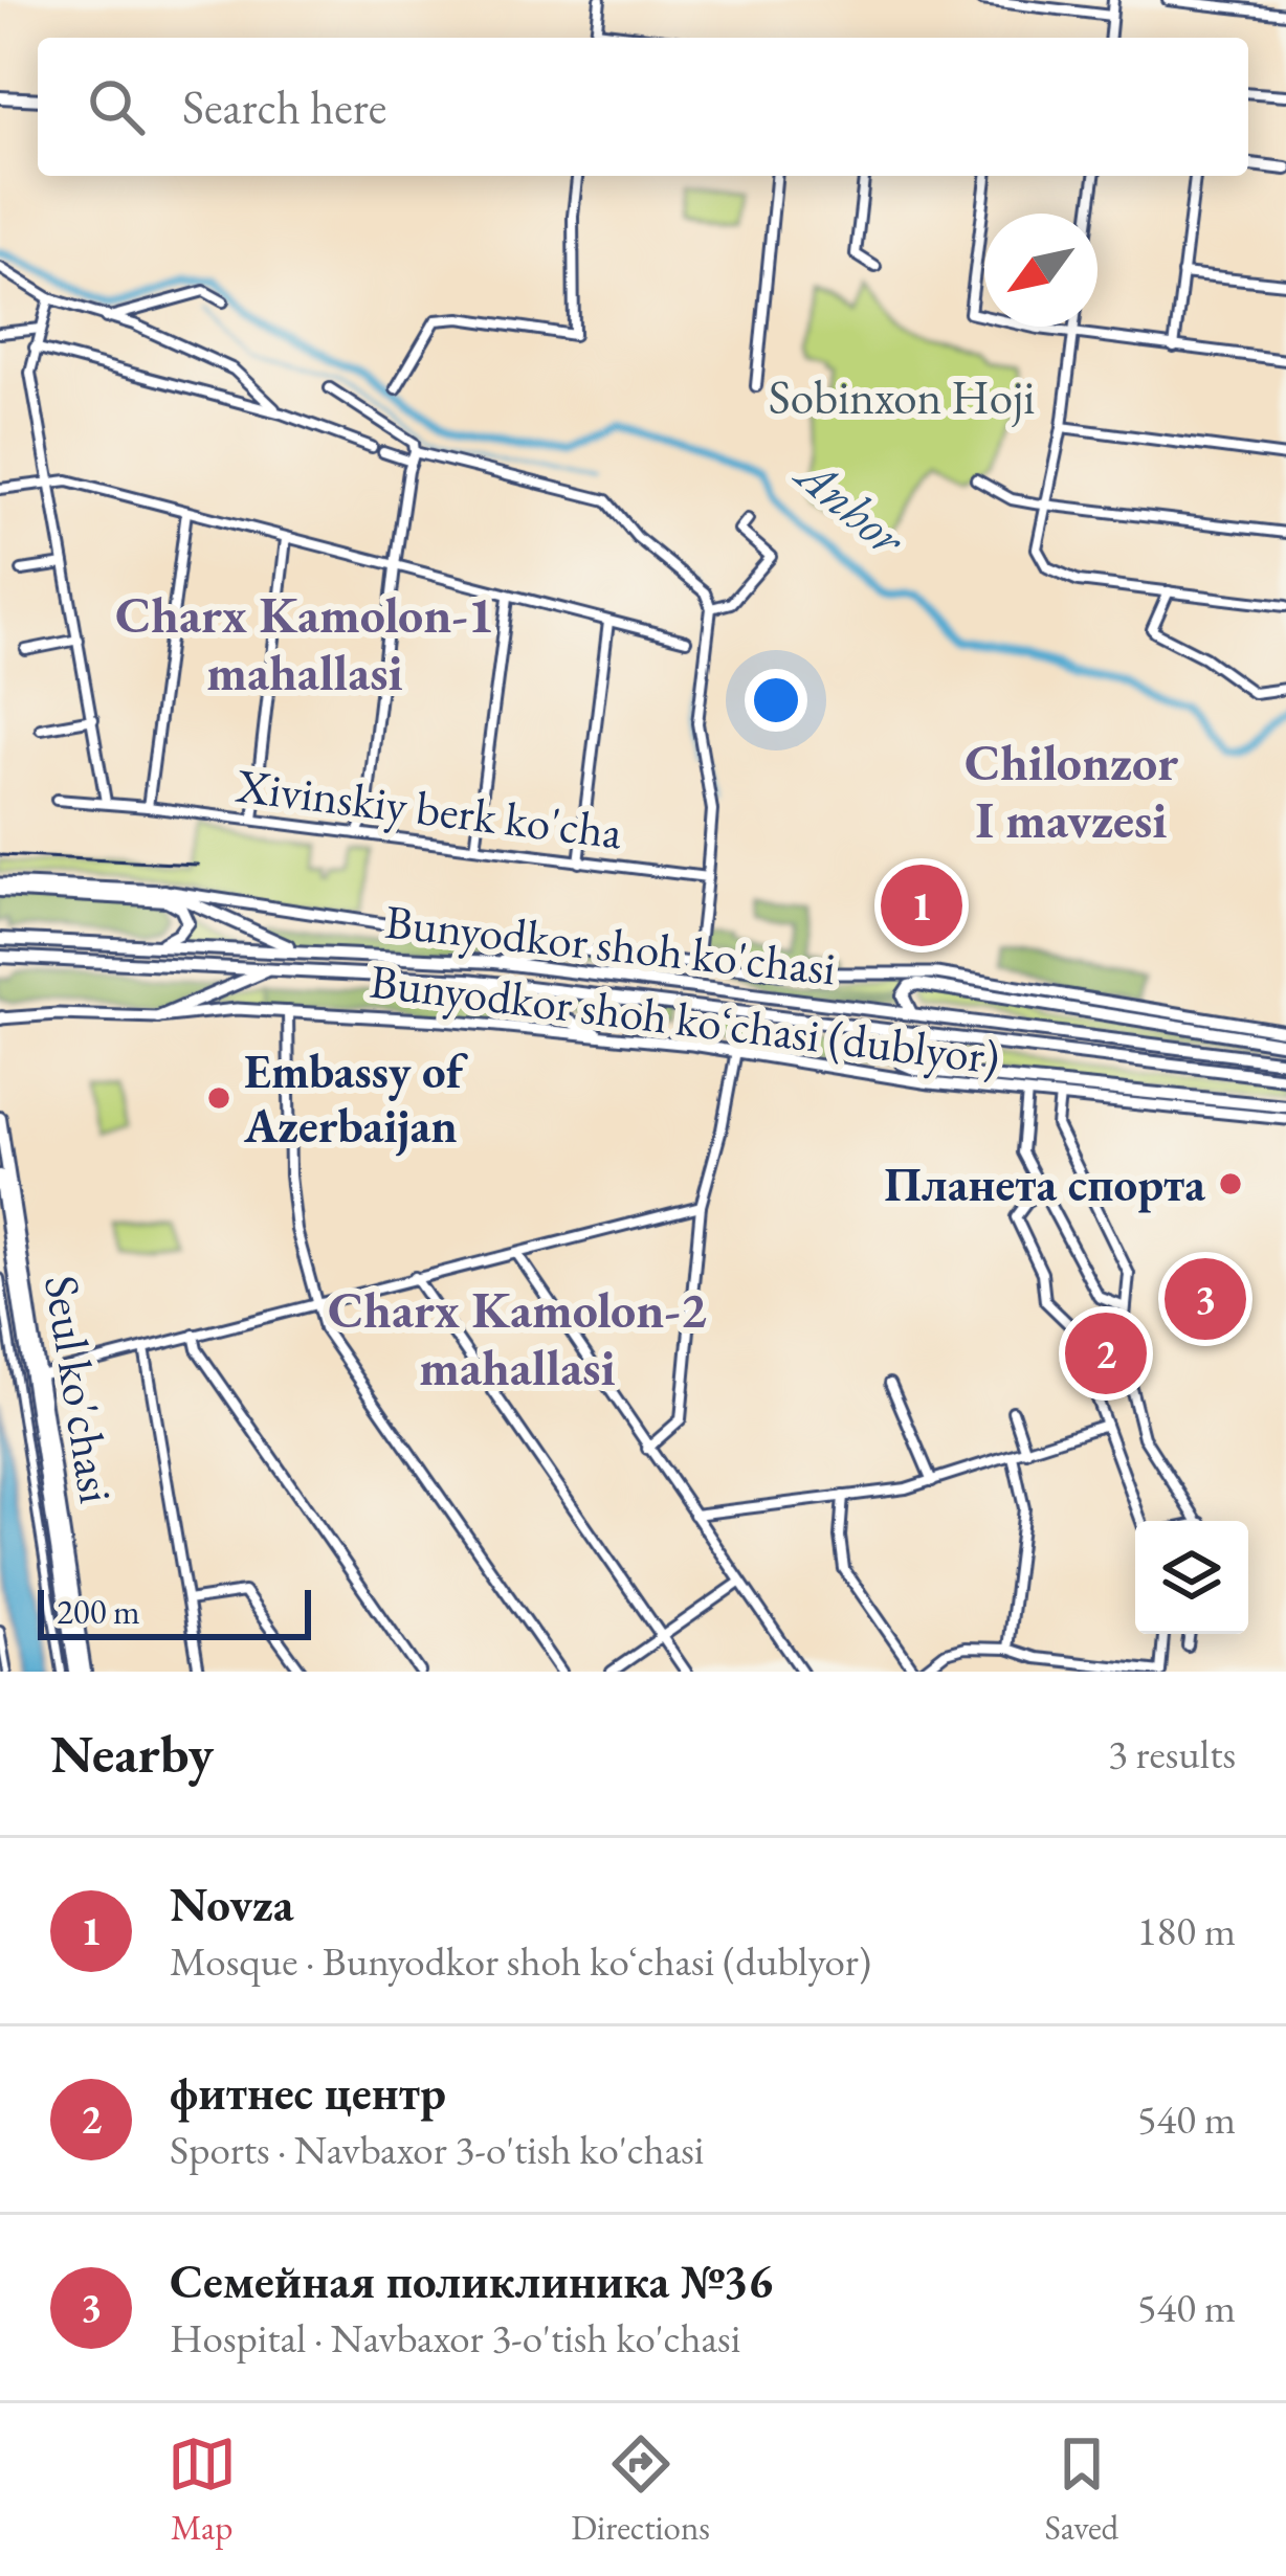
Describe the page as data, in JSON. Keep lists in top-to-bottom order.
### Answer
{
  "streets": {
    "main road": ["Bunyodkor shoh ko'chasi", "Seul ko'chasi"],
    "street": ["Xivinskiy berk ko'cha", "Bunyodkor shoh koʻchasi (dublyor)"]
  },
  "districts": ["Charx Kamolon-1 mahallasi", "Chilonzor I mavzesi", "Charx Kamolon-2 mahallasi"],
  "water": ["Anhor"],
  "parks": ["Sobinxon Hoji"],
  "places": ["Embassy of Azerbaijan", "Планета спорта"],
  "scale_bar": "200 m",
  "north": "bottom left",
  "page": {
    "search": "Search here",
    "pins": ["1", "3", "2"],
    "scale": "200 m",
    "heading": ["Nearby", "3 results"],
    "list": [
      {
        "mark": "1",
        "name": "Novza",
        "note": "Mosque · Bunyodkor shoh koʻchasi (dublyor)",
        "value": "180 m"
      },
      {
        "mark": "2",
        "name": "фитнес центр",
        "note": "Sports · Navbaxor 3-o'tish ko'chasi",
        "value": "540 m"
      },
      {
        "mark": "3",
        "name": "Семейная поликлиника №36",
        "note": "Hospital · Navbaxor 3-o'tish ko'chasi",
        "value": "540 m"
      }
    ],
    "nav": ["Map", "Directions", "Saved"]
  }
}
